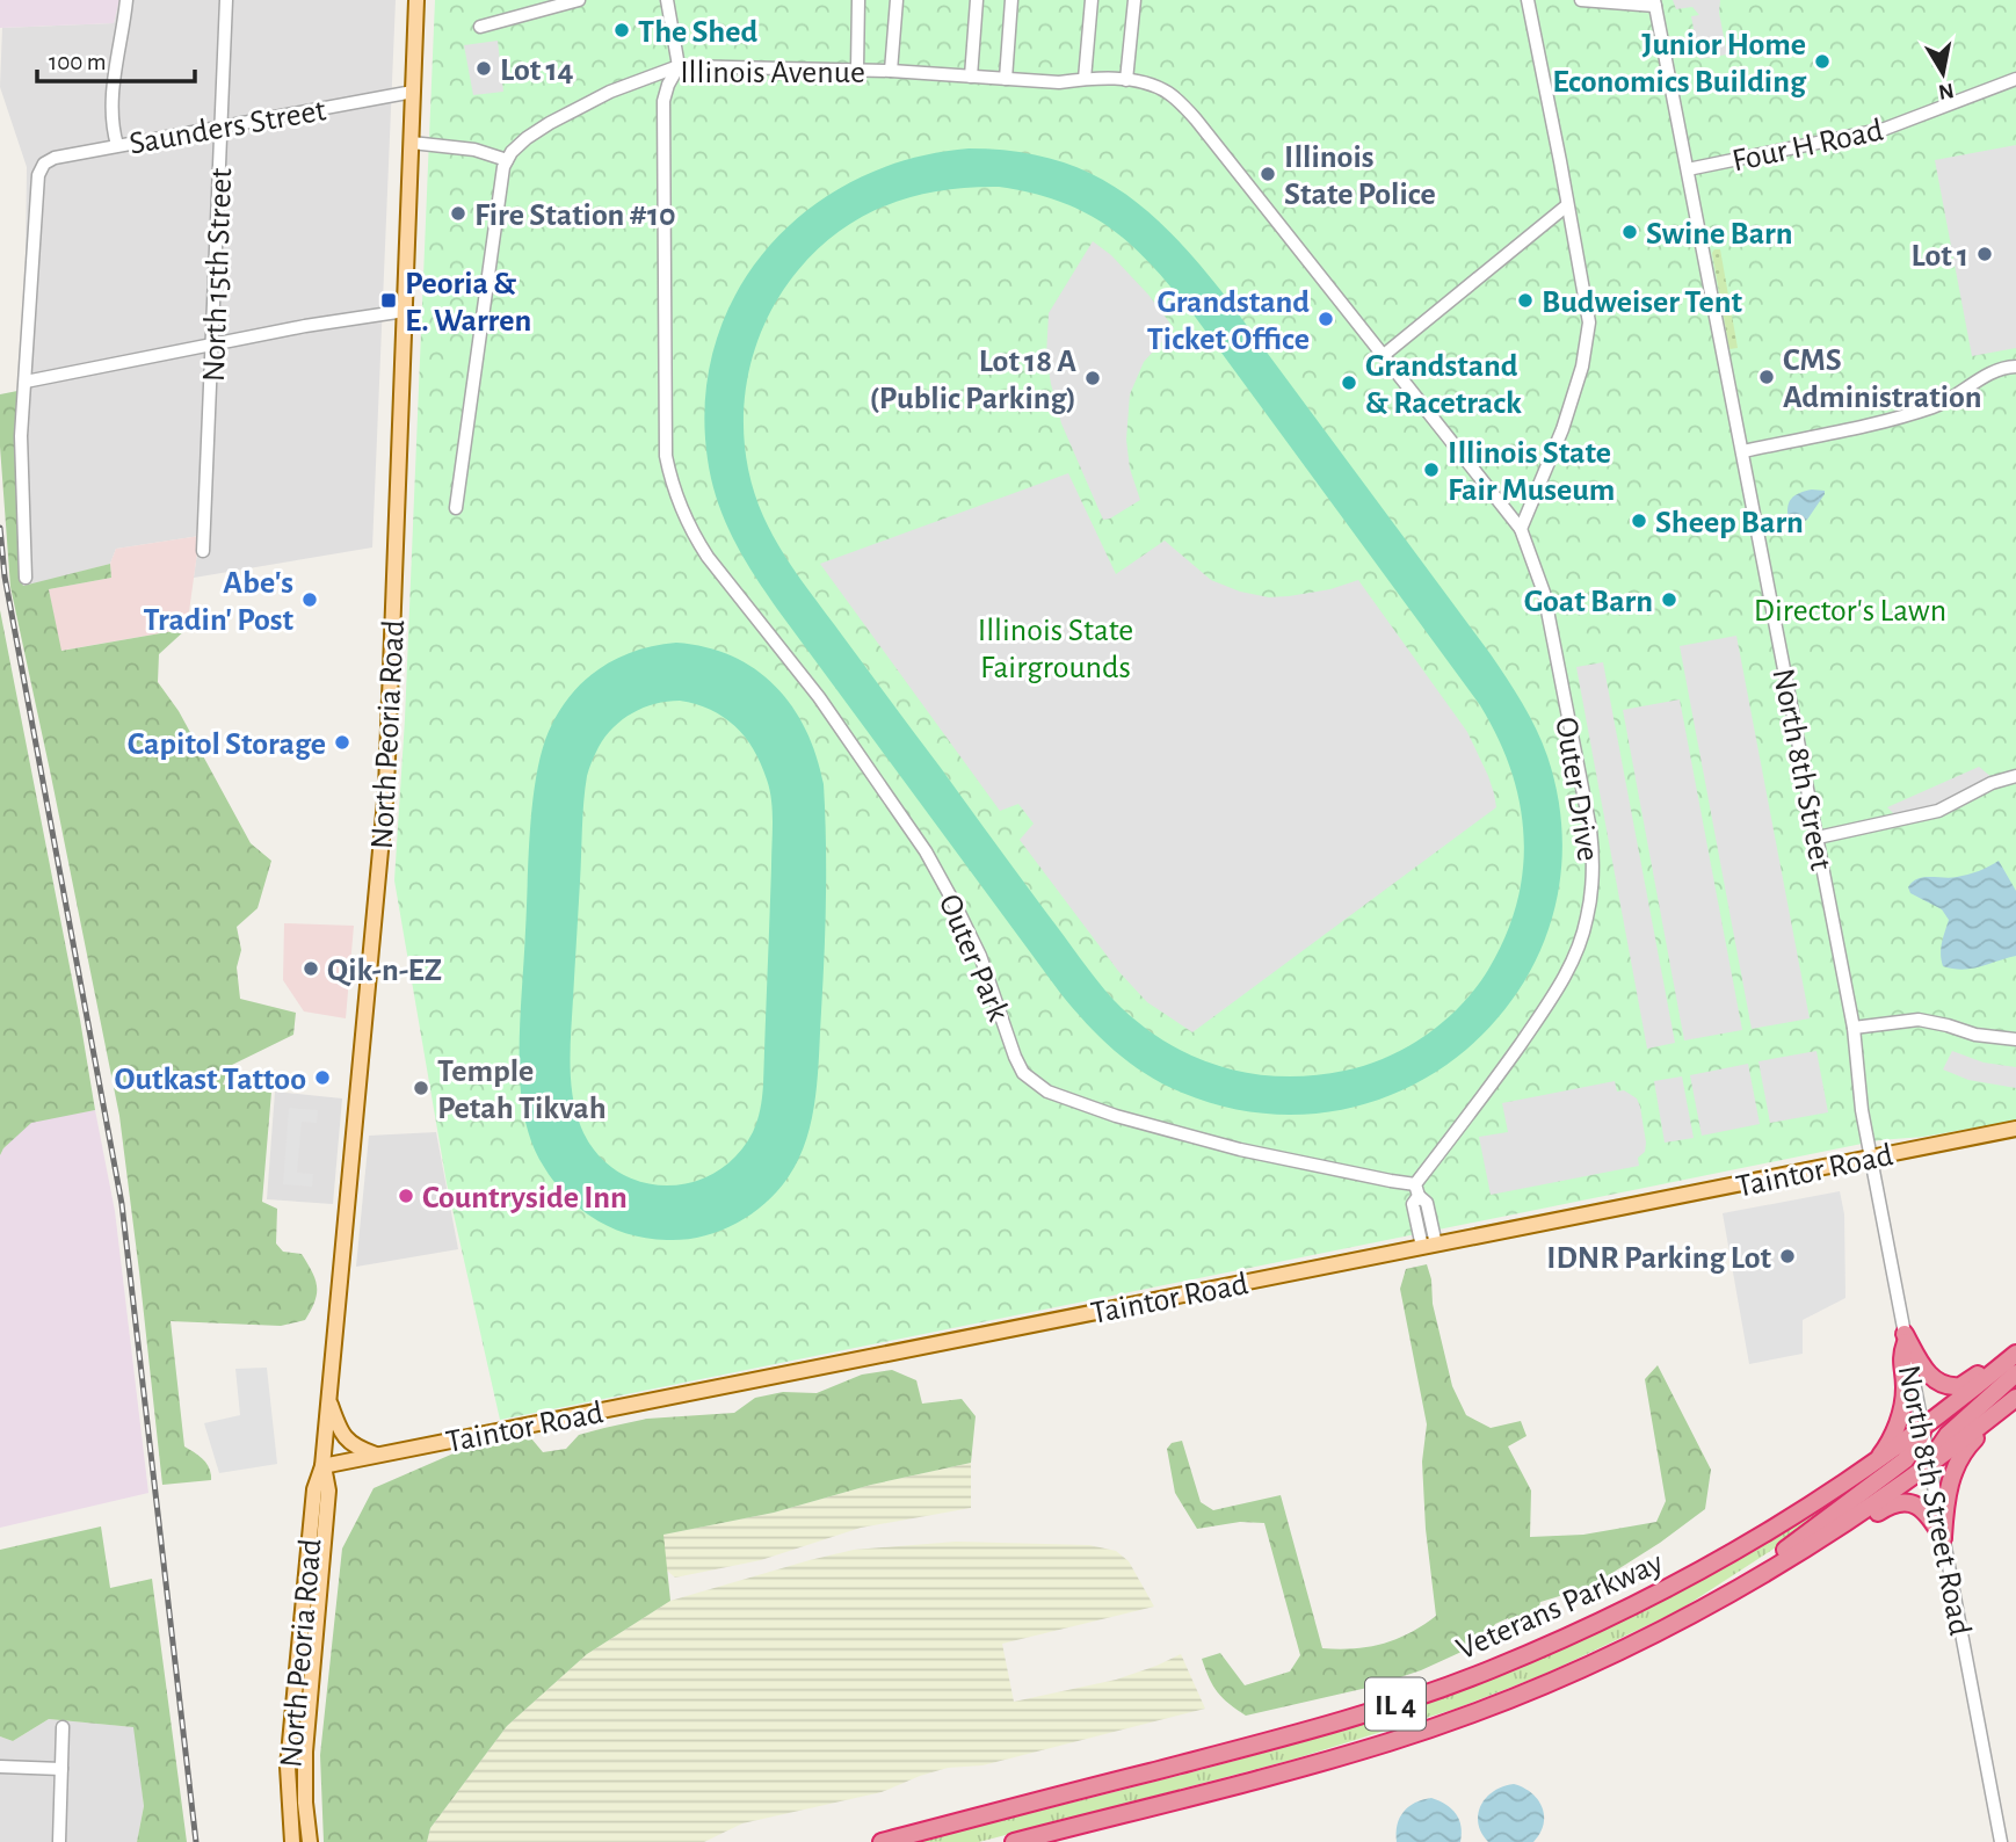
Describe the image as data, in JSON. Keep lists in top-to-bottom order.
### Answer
{
  "streets": {
    "highway": ["Veterans Parkway", "IL 4"],
    "main road": ["North Peoria Road", "Taintor Road"],
    "street": [
      "Illinois Avenue",
      "Saunders Street",
      "Four H Road",
      "North 15th Street",
      "North 8th Street",
      "Outer Drive",
      "Outer Park",
      "North 8th Street Road"
    ]
  },
  "crossings": [
    ["Illinois Avenue", "Outer Drive"],
    ["Illinois Avenue", "Outer Park"],
    ["Saunders Street", "North 15th Street"],
    ["Saunders Street", "North Peoria Road"],
    ["Four H Road", "North 8th Street"],
    ["North Peoria Road", "Taintor Road"],
    ["North 8th Street", "Taintor Road"],
    ["North 8th Street", "North 8th Street Road"],
    ["Outer Drive", "Outer Park"],
    ["Taintor Road", "North 8th Street Road"],
    ["North 8th Street Road", "Veterans Parkway"]
  ],
  "parks": ["Director's Lawn", "Illinois State Fairgrounds"],
  "places": {
    "other": [
      "The Shed",
      "Junior Home Economics Building",
      "Lot 14",
      "Illinois State Police",
      "Fire Station #10",
      "Swine Barn",
      "Lot 1",
      "Budweiser Tent",
      "Grandstand Ticket Office",
      "CMS Administration",
      "Lot 18 A (Public Parking)",
      "Grandstand & Racetrack",
      "Illinois State Fair Museum",
      "Sheep Barn",
      "Abe's Tradin' Post",
      "Goat Barn",
      "Capitol Storage",
      "Qik-n-EZ",
      "Outkast Tattoo",
      "Temple Petah Tikvah",
      "Countryside Inn",
      "IDNR Parking Lot"
    ],
    "transit": ["Peoria & E. Warren"]
  },
  "scale_bar": "100 m",
  "north": "bottom"
}
